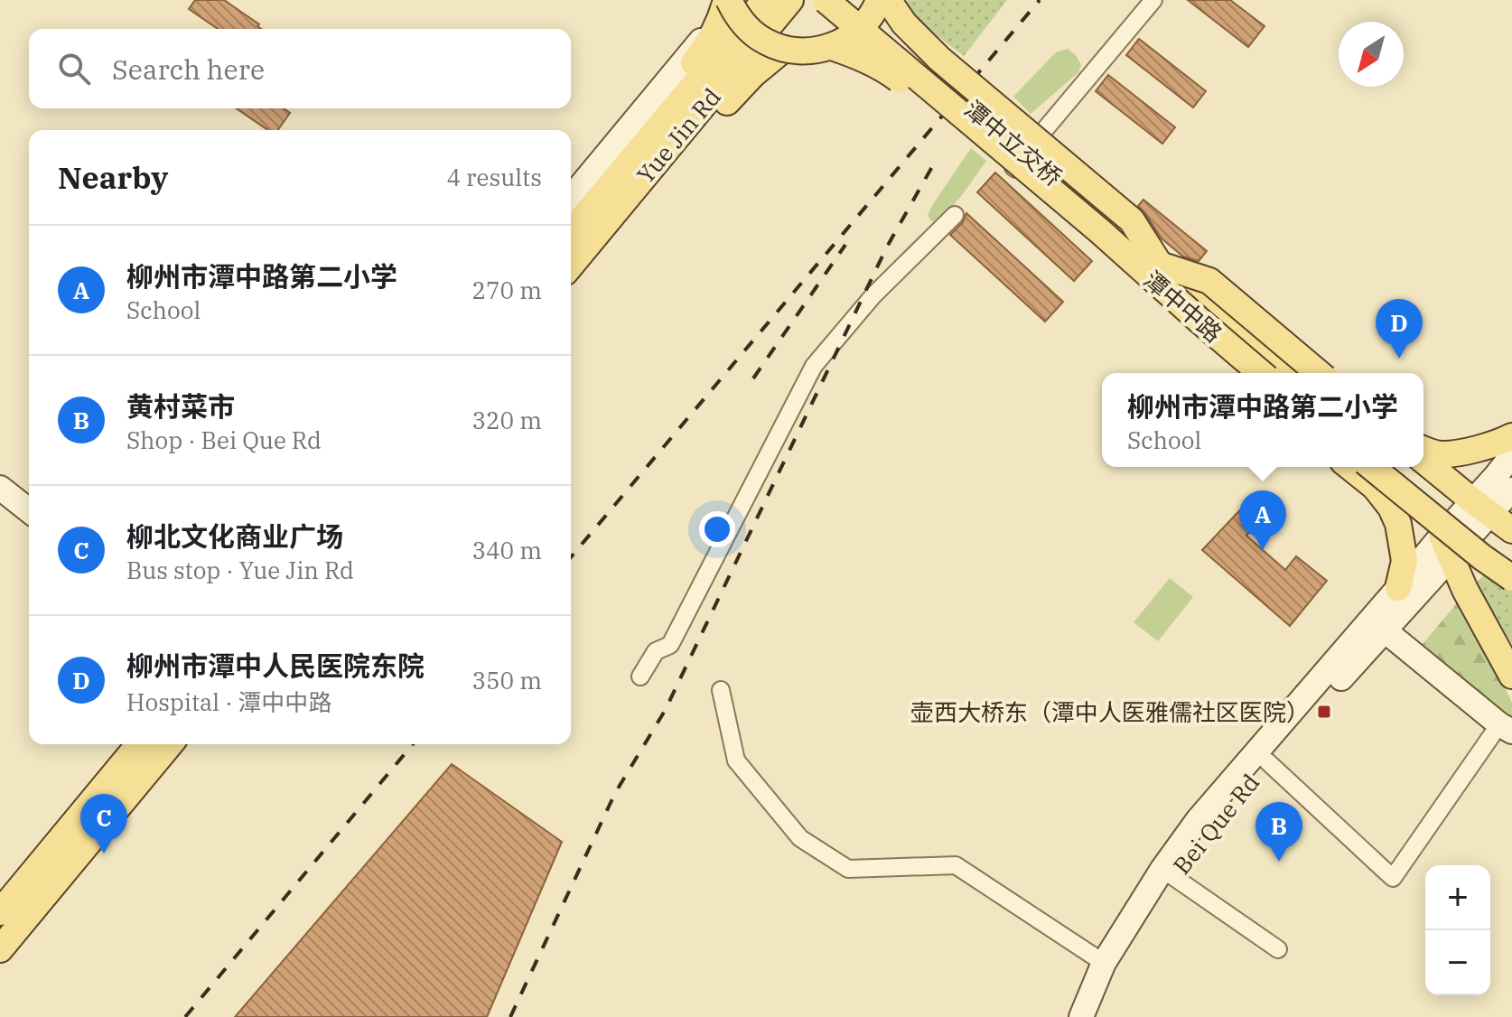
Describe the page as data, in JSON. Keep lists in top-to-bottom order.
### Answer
{
  "streets": {
    "main road": ["Yue Jin Rd", "潭中立交桥", "潭中中路"],
    "street": ["Bei Que Rd"]
  },
  "crossings": [
    ["潭中立交桥", "潭中中路"]
  ],
  "places": {
    "transit": ["壶西大桥东（潭中人医雅儒社区医院）"]
  },
  "north": "bottom left",
  "page": {
    "search": "Search here",
    "heading": ["Nearby", "4 results"],
    "list": [
      {
        "mark": "A",
        "name": "柳州市潭中路第二小学",
        "note": "School",
        "value": "270 m"
      },
      {
        "mark": "B",
        "name": "黄村菜市",
        "note": "Shop · Bei Que Rd",
        "value": "320 m"
      },
      {
        "mark": "C",
        "name": "柳北文化商业广场",
        "note": "Bus stop · Yue Jin Rd",
        "value": "340 m"
      },
      {
        "mark": "D",
        "name": "柳州市潭中人民医院东院",
        "note": "Hospital · 潭中中路",
        "value": "350 m"
      }
    ],
    "pins": [
      "D",
      "A",
      "C",
      "B"
    ],
    "popup": ["柳州市潭中路第二小学", "School"],
    "map_buttons": ["+", "−"]
  }
}
